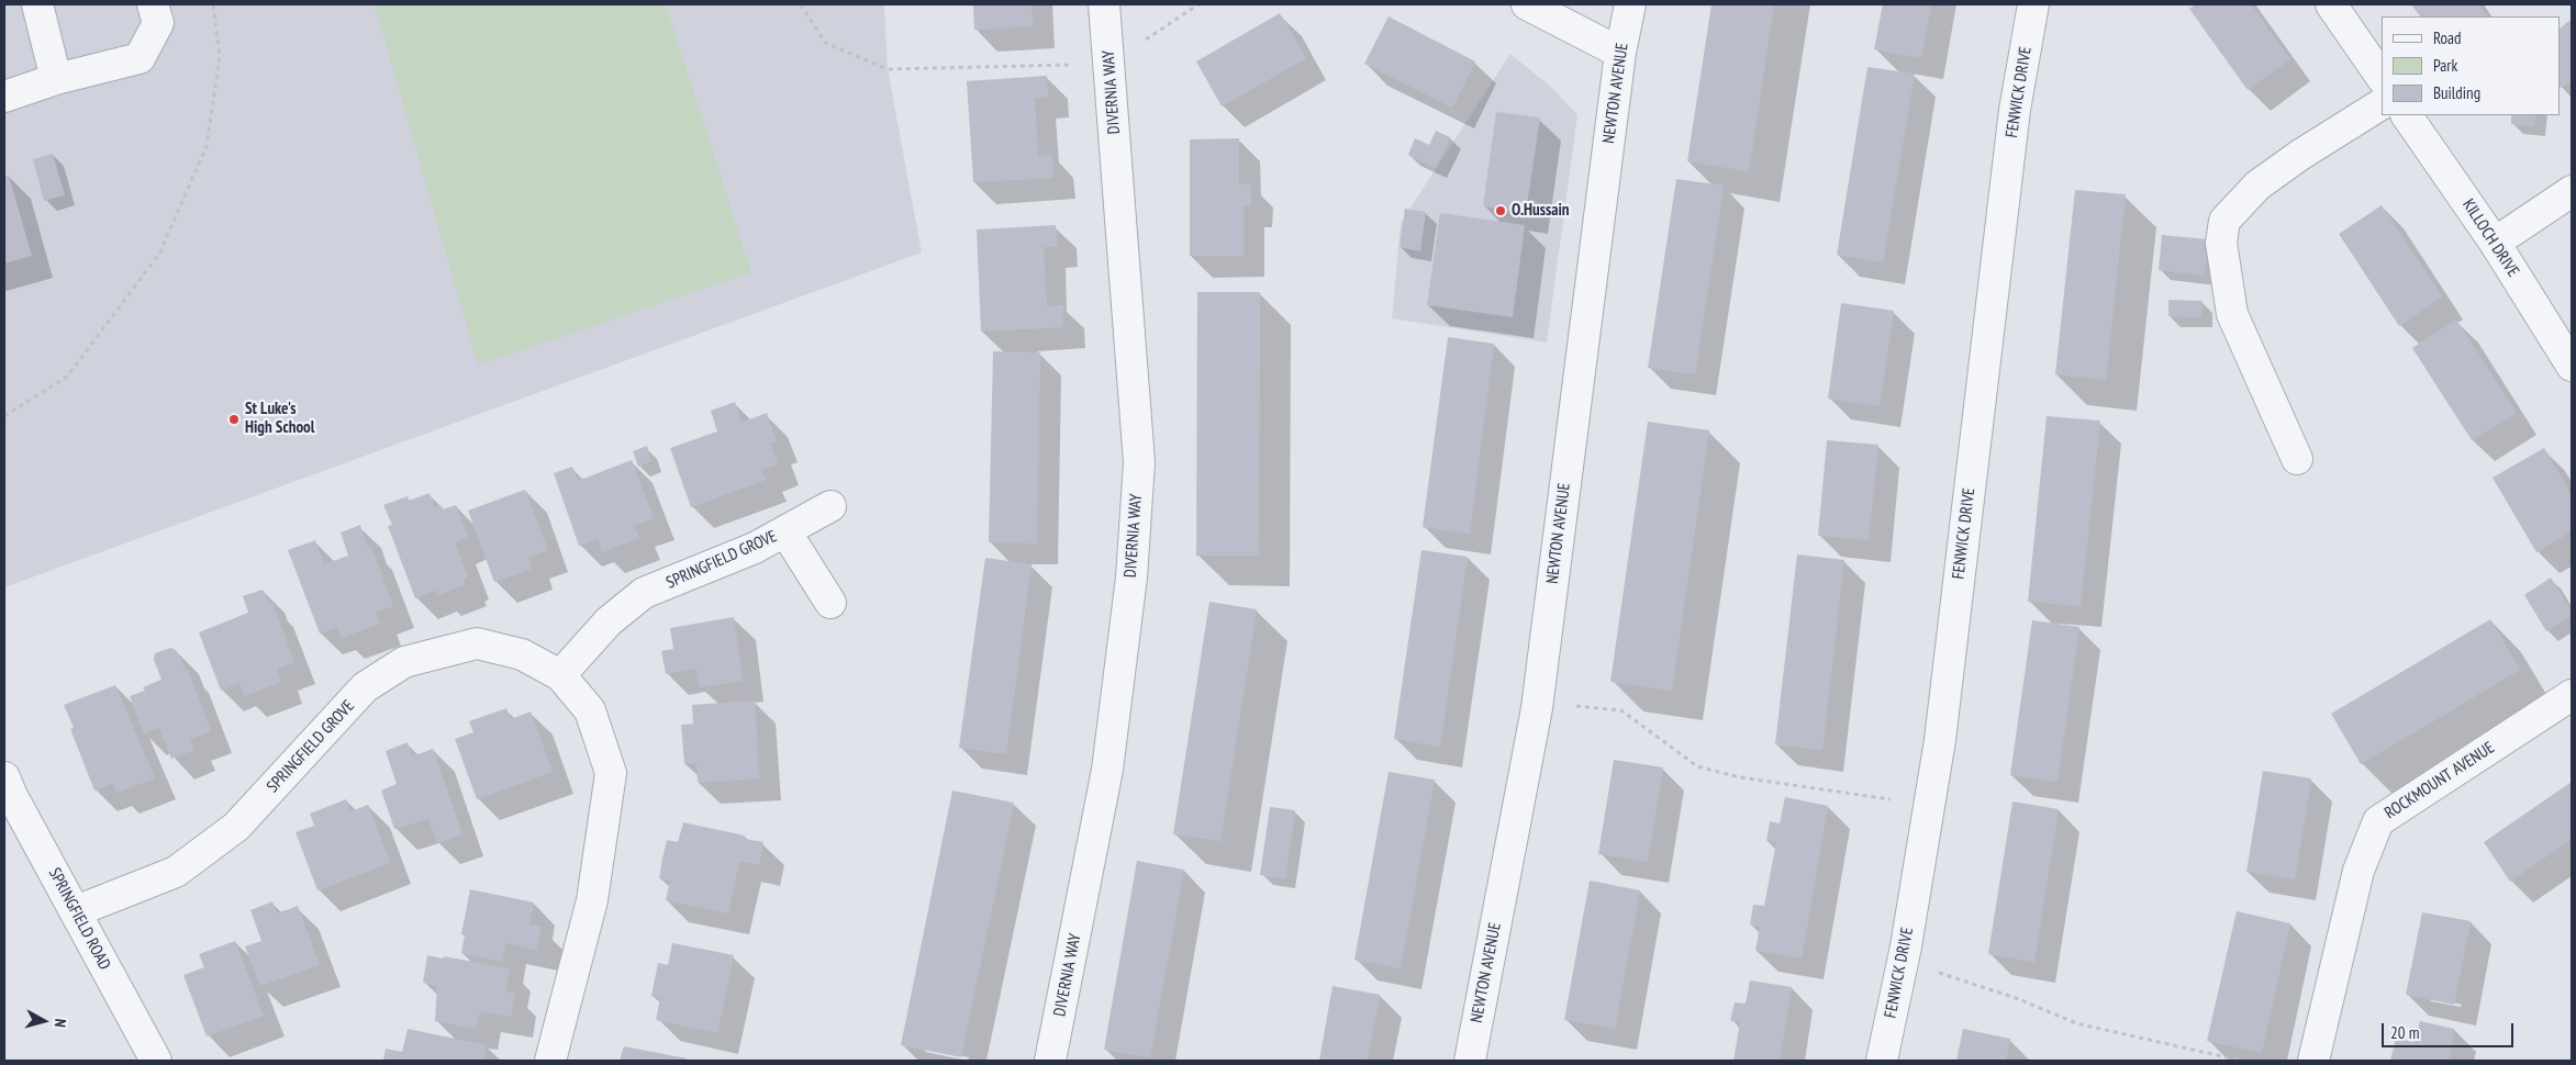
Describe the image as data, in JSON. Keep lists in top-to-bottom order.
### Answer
{
  "streets": {
    "street": [
      "DIVERNIA WAY",
      "FENWICK DRIVE",
      "NEWTON AVENUE",
      "KILLOCH DRIVE",
      "SPRINGFIELD GROVE",
      "ROCKMOUNT AVENUE",
      "SPRINGFIELD ROAD"
    ]
  },
  "crossings": [
    ["SPRINGFIELD GROVE", "SPRINGFIELD ROAD"]
  ],
  "places": ["O.Hussain", "St Luke's High School"],
  "legend": ["Road", "Park", "Building"],
  "scale_bar": "20 m",
  "north": "right"
}
